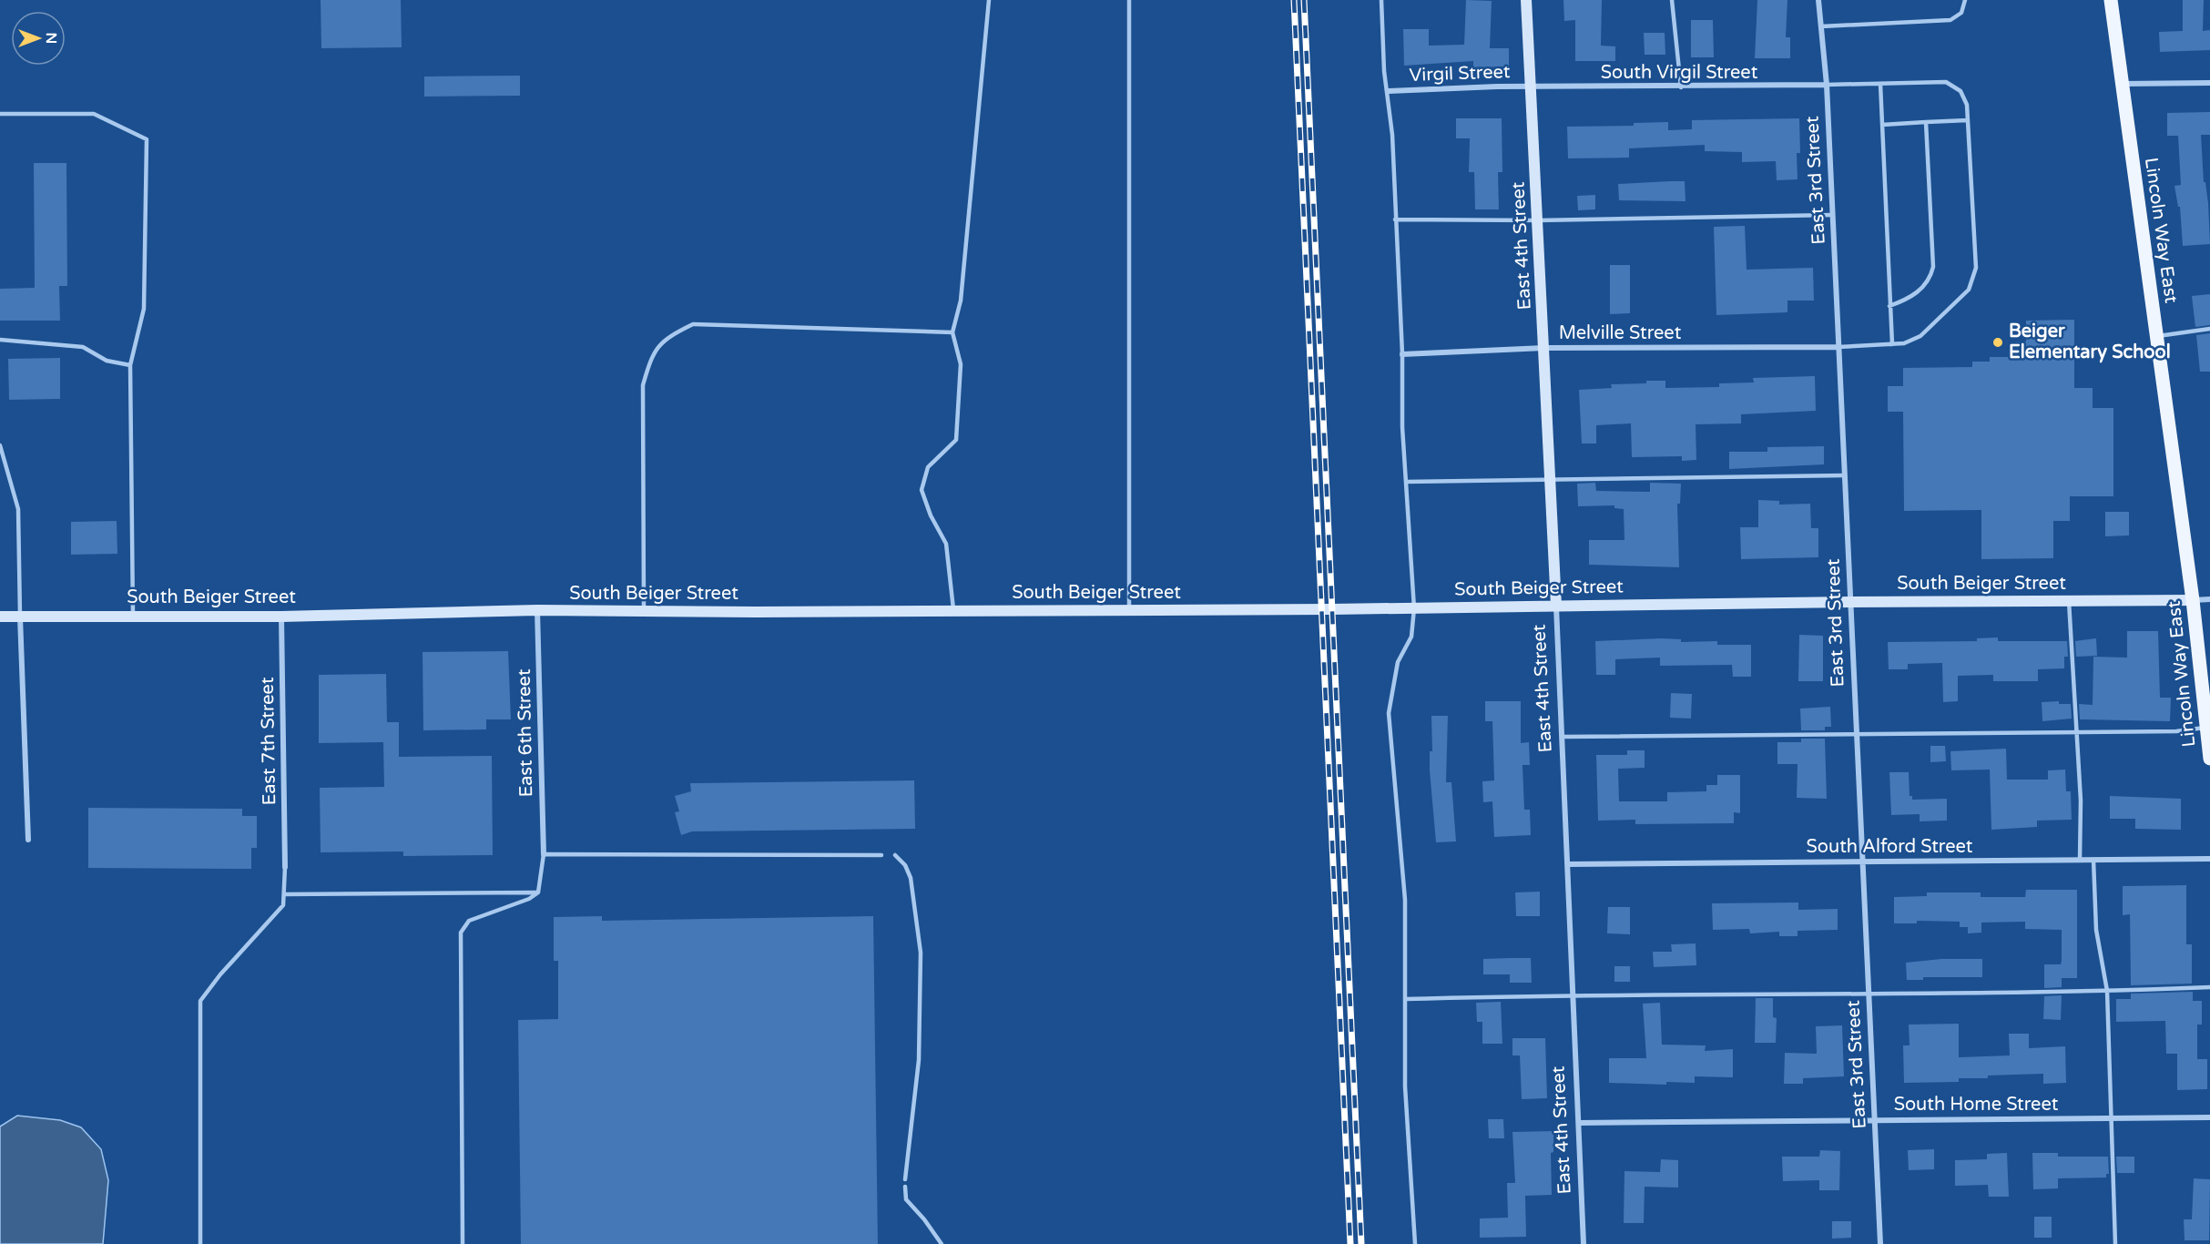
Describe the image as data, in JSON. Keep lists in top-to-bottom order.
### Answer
{
  "streets": {
    "main road": ["Lincoln Way East"],
    "street": [
      "South Virgil Street",
      "Virgil Street",
      "East 3rd Street",
      "East 4th Street",
      "Melville Street",
      "South Beiger Street",
      "East 6th Street",
      "East 7th Street",
      "South Alford Street",
      "South Home Street"
    ]
  },
  "crossings": [
    ["South Virgil Street", "Virgil Street"],
    ["South Virgil Street", "East 3rd Street"],
    ["South Virgil Street", "East 4th Street"],
    ["Virgil Street", "East 4th Street"],
    ["East 3rd Street", "Melville Street"],
    ["East 3rd Street", "South Beiger Street"],
    ["East 3rd Street", "South Alford Street"],
    ["East 3rd Street", "South Home Street"],
    ["Lincoln Way East", "South Beiger Street"],
    ["East 4th Street", "Melville Street"],
    ["East 4th Street", "South Beiger Street"],
    ["East 4th Street", "South Alford Street"],
    ["East 4th Street", "South Home Street"],
    ["South Beiger Street", "East 6th Street"],
    ["South Beiger Street", "East 7th Street"]
  ],
  "places": ["Beiger Elementary School"],
  "north": "right"
}
